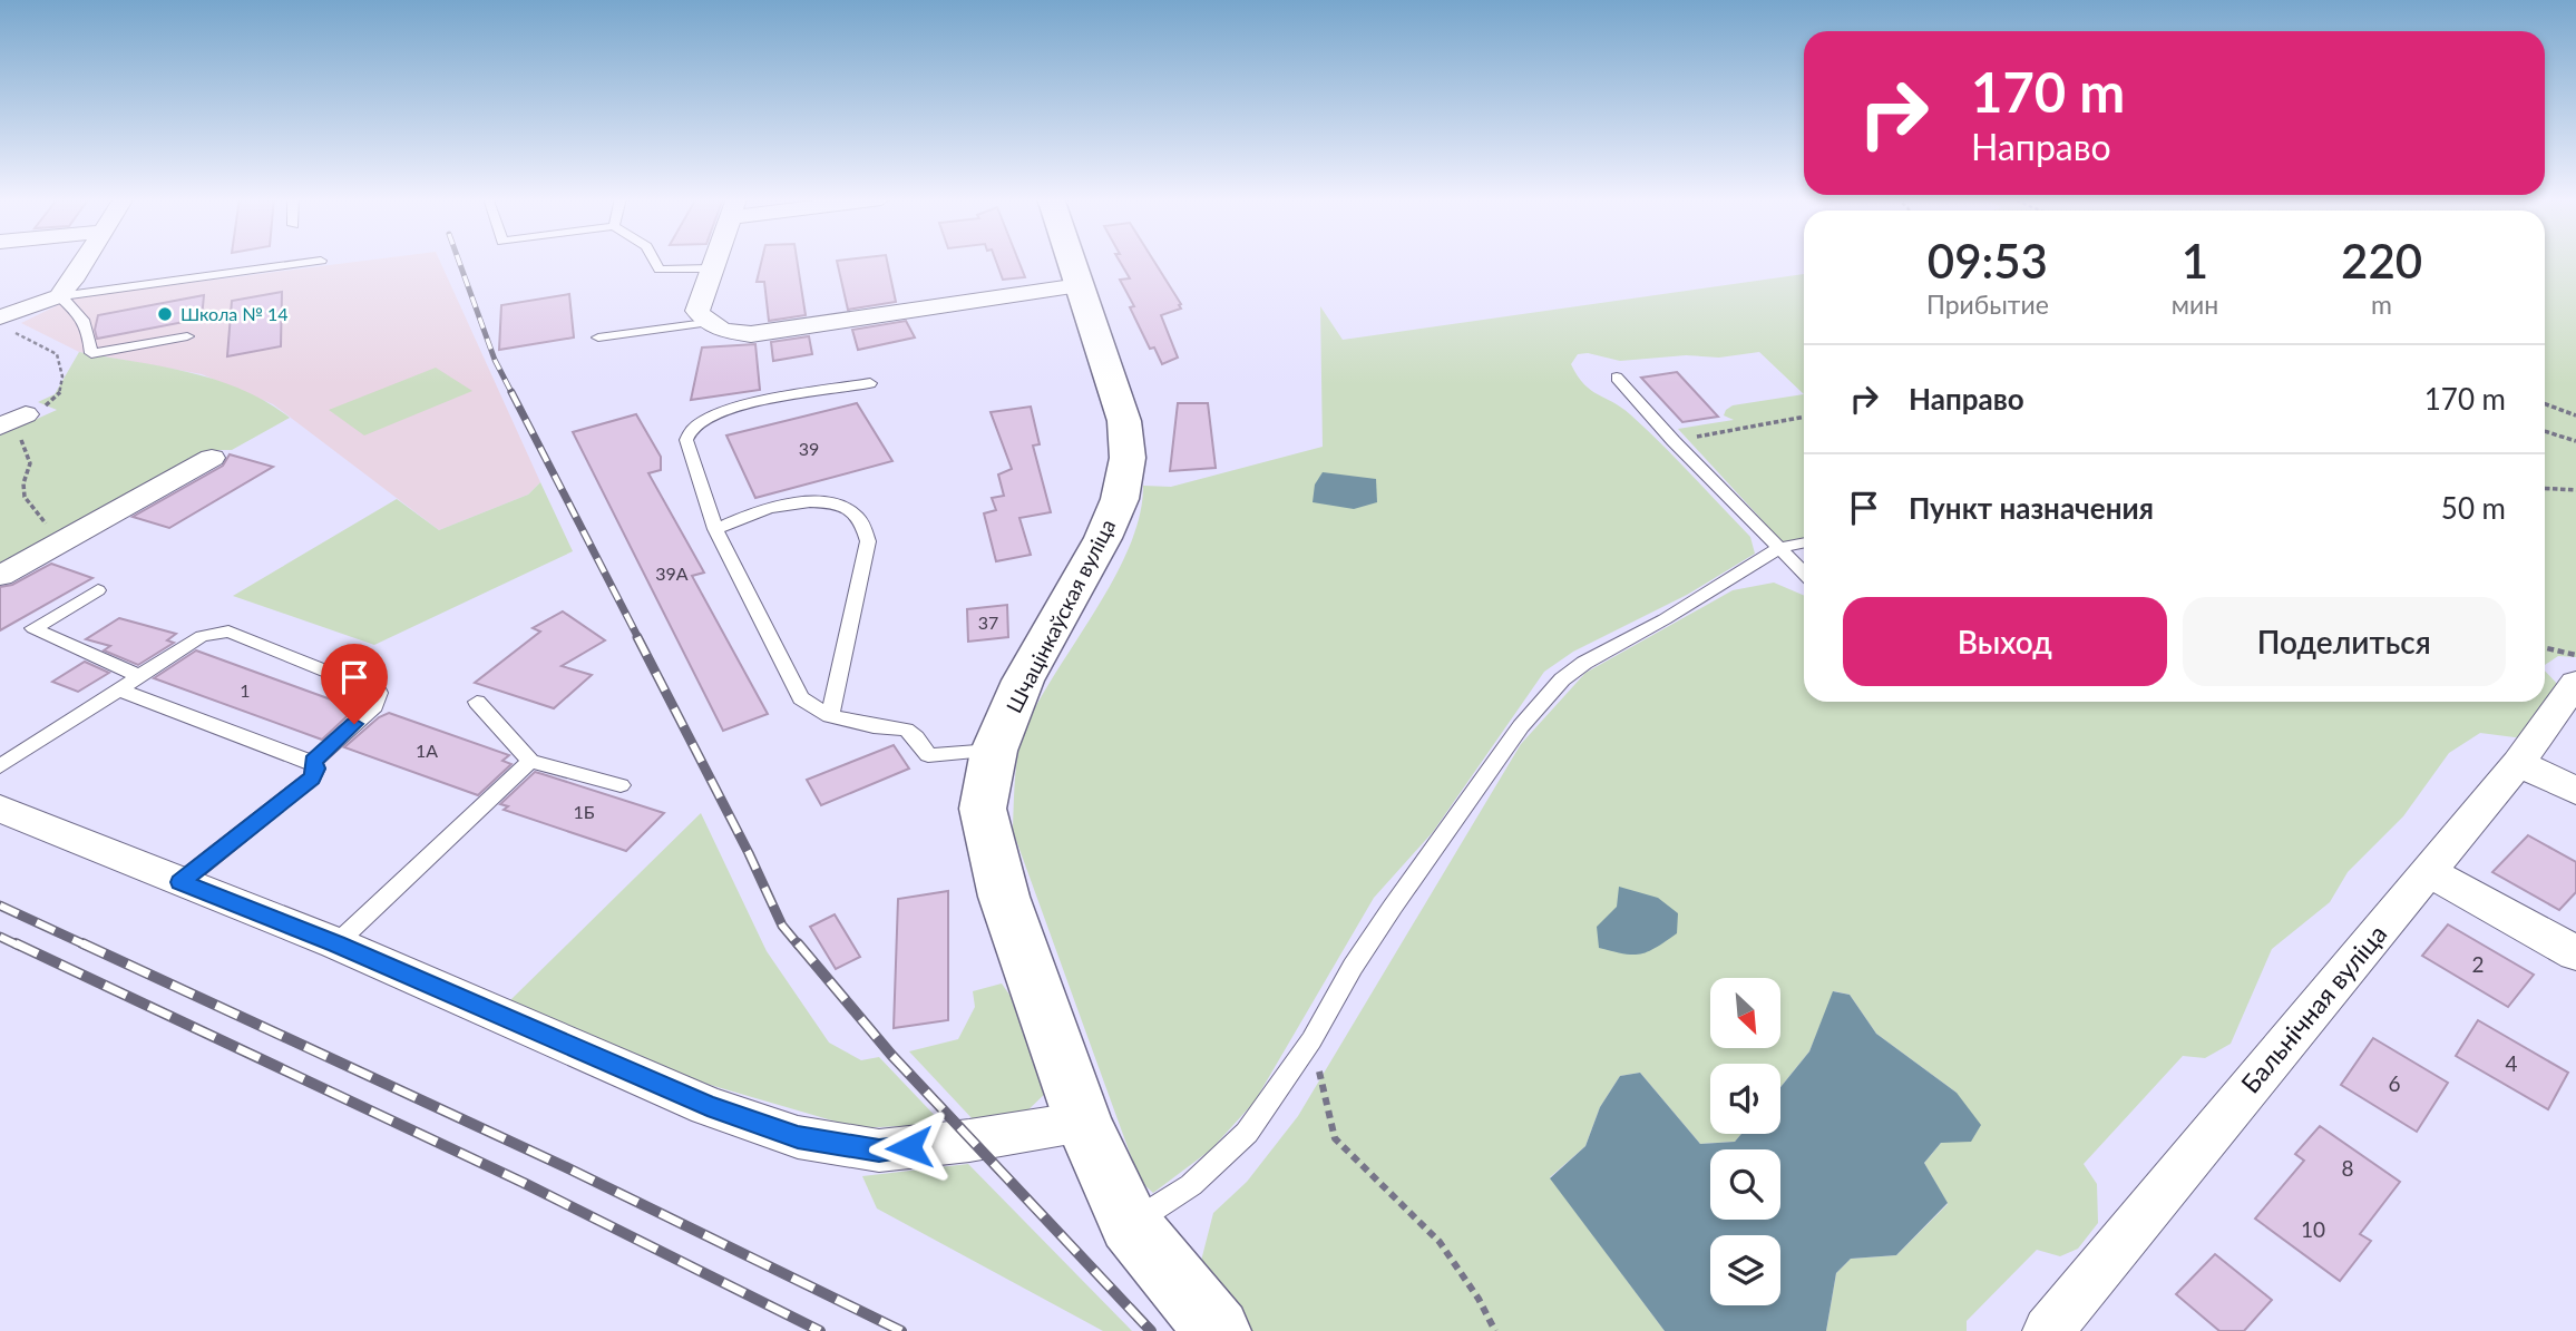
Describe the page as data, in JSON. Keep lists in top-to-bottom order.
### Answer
{
  "streets": {
    "street": ["Шчацінкаўская вуліца", "Бальнічная вуліца"]
  },
  "places": ["Школа № 14"],
  "house_numbers": [
    "39",
    "39А",
    "37",
    "1",
    "1А",
    "1Б",
    "2",
    "4",
    "6",
    "8",
    "10"
  ],
  "north": "bottom right",
  "page": {
    "turn": ["170 m", "Направо"],
    "eta": [
      "09:53",
      "Прибытие",
      "1",
      "мин",
      "220",
      "m"
    ],
    "list": [
      {
        "name": "Направо",
        "value": "170 m"
      },
      {
        "name": "Пункт назначения",
        "value": "50 m"
      }
    ],
    "buttons": ["Выход", "Поделиться"]
  }
}
